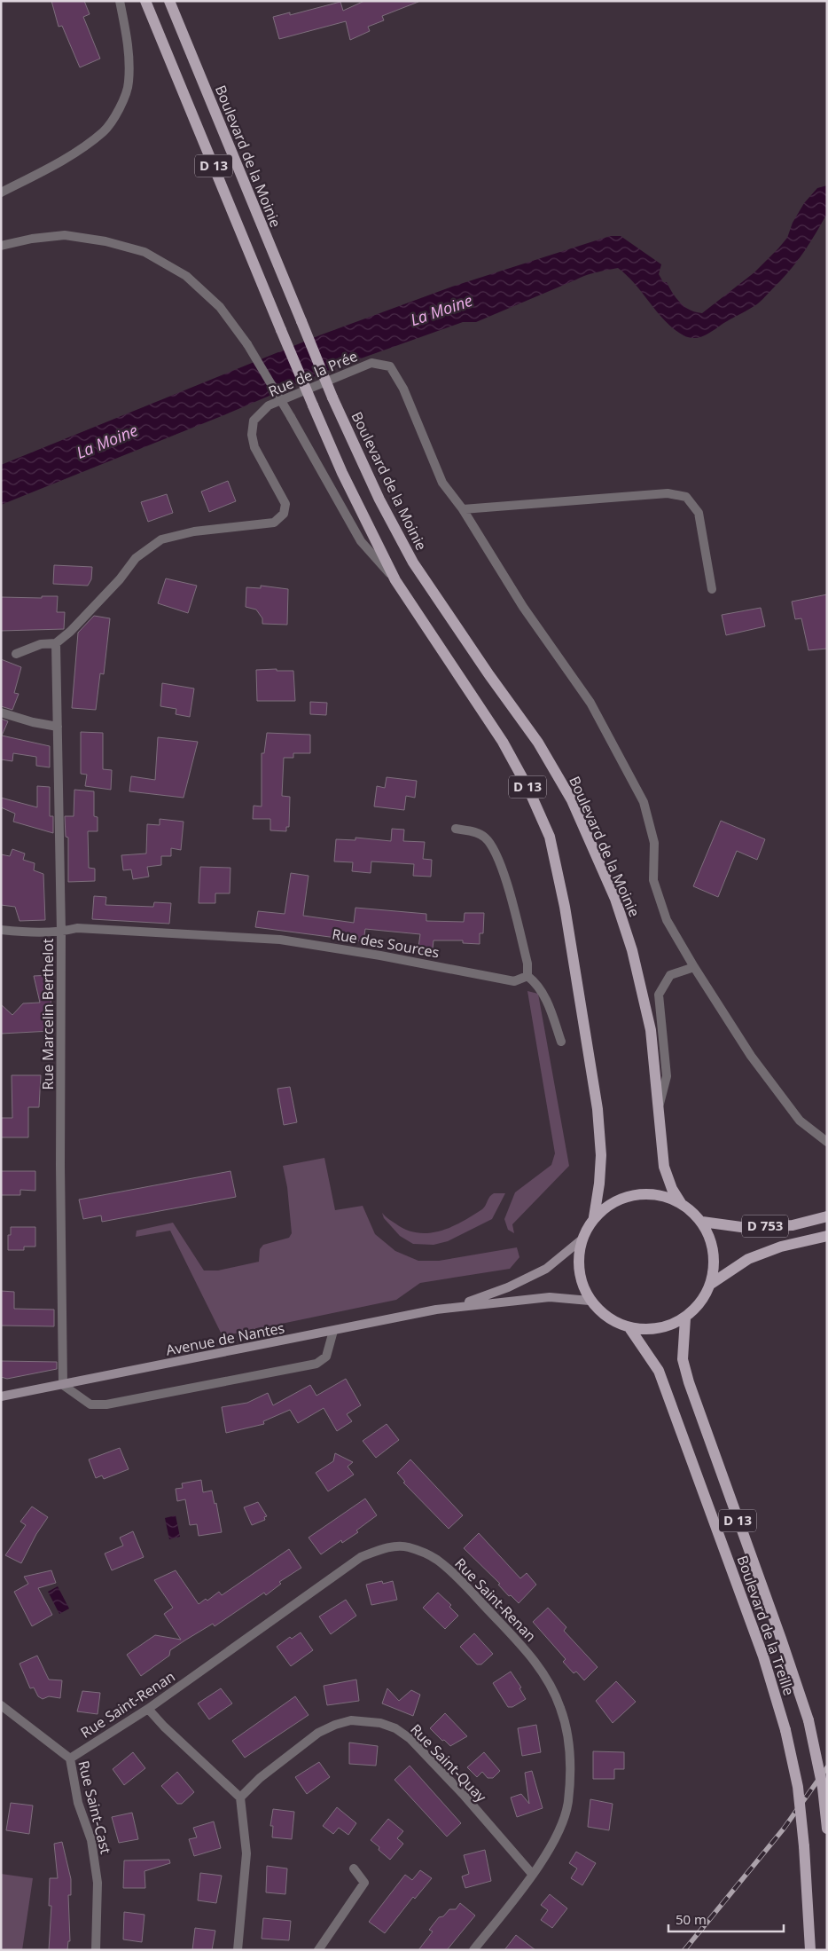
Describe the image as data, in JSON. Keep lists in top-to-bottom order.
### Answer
{
  "streets": {
    "main road": [
      "Boulevard de la Moinie",
      "D 13",
      "D 753",
      "Avenue de Nantes",
      "Boulevard de la Treille"
    ],
    "street": [
      "Rue de la Prée",
      "Rue des Sources",
      "Rue Marcelin Berthelot",
      "Rue Saint-Renan",
      "Rue Saint-Quay",
      "Rue Saint-Cast"
    ]
  },
  "crossings": [
    ["Boulevard de la Moinie", "D 13"],
    ["Boulevard de la Moinie", "D 753"],
    ["Boulevard de la Moinie", "Avenue de Nantes"],
    ["Boulevard de la Moinie", "Boulevard de la Treille"],
    ["D 13", "D 753"],
    ["D 13", "Avenue de Nantes"],
    ["D 13", "Boulevard de la Treille"],
    ["Rue de la Prée", "Rue Marcelin Berthelot"],
    ["Rue des Sources", "Rue Marcelin Berthelot"],
    ["Rue Marcelin Berthelot", "Avenue de Nantes"],
    ["D 753", "Avenue de Nantes"],
    ["D 753", "Boulevard de la Treille"],
    ["Avenue de Nantes", "Boulevard de la Treille"],
    ["Rue Saint-Renan", "Rue Saint-Quay"],
    ["Rue Saint-Renan", "Rue Saint-Cast"]
  ],
  "water": ["La Moine"],
  "scale_bar": "50 m"
}
